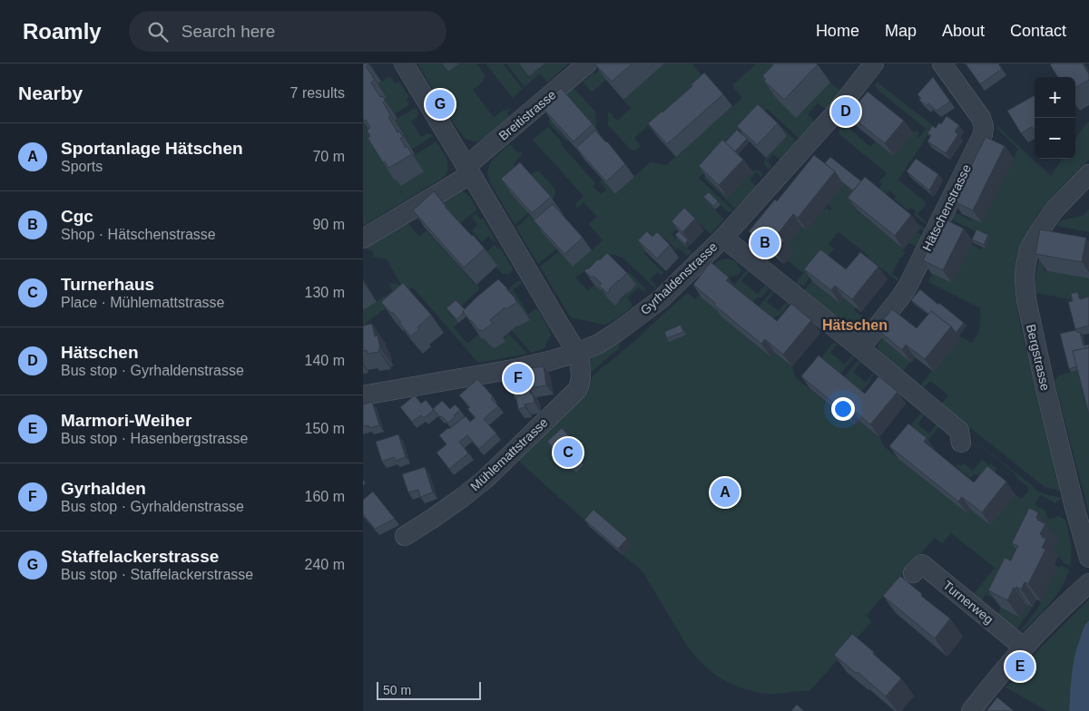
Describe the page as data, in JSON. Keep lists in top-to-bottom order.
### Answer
{
  "streets": {
    "street": [
      "Breitistrasse",
      "Hätschenstrasse",
      "Gyrhaldenstrasse",
      "Bergstrasse",
      "Mühlemattstrasse",
      "Turnerweg"
    ]
  },
  "crossings": [
    ["Gyrhaldenstrasse", "Mühlemattstrasse"]
  ],
  "districts": ["Hätschen"],
  "scale_bar": "50 m",
  "page": {
    "header": "Roamly",
    "search": "Search here",
    "nav": [
      "Home",
      "Map",
      "About",
      "Contact"
    ],
    "heading": ["Nearby", "7 results"],
    "map_buttons": ["+", "−"],
    "pins": [
      "G",
      "D",
      "B",
      "F",
      "C",
      "A",
      "E"
    ],
    "list": [
      {
        "mark": "A",
        "name": "Sportanlage Hätschen",
        "note": "Sports",
        "value": "70 m"
      },
      {
        "mark": "B",
        "name": "Cgc",
        "note": "Shop · Hätschenstrasse",
        "value": "90 m"
      },
      {
        "mark": "C",
        "name": "Turnerhaus",
        "note": "Place · Mühlemattstrasse",
        "value": "130 m"
      },
      {
        "mark": "D",
        "name": "Hätschen",
        "note": "Bus stop · Gyrhaldenstrasse",
        "value": "140 m"
      },
      {
        "mark": "E",
        "name": "Marmori-Weiher",
        "note": "Bus stop · Hasenbergstrasse",
        "value": "150 m"
      },
      {
        "mark": "F",
        "name": "Gyrhalden",
        "note": "Bus stop · Gyrhaldenstrasse",
        "value": "160 m"
      },
      {
        "mark": "G",
        "name": "Staffelackerstrasse",
        "note": "Bus stop · Staffelackerstrasse",
        "value": "240 m"
      }
    ],
    "scale": "50 m"
  }
}
